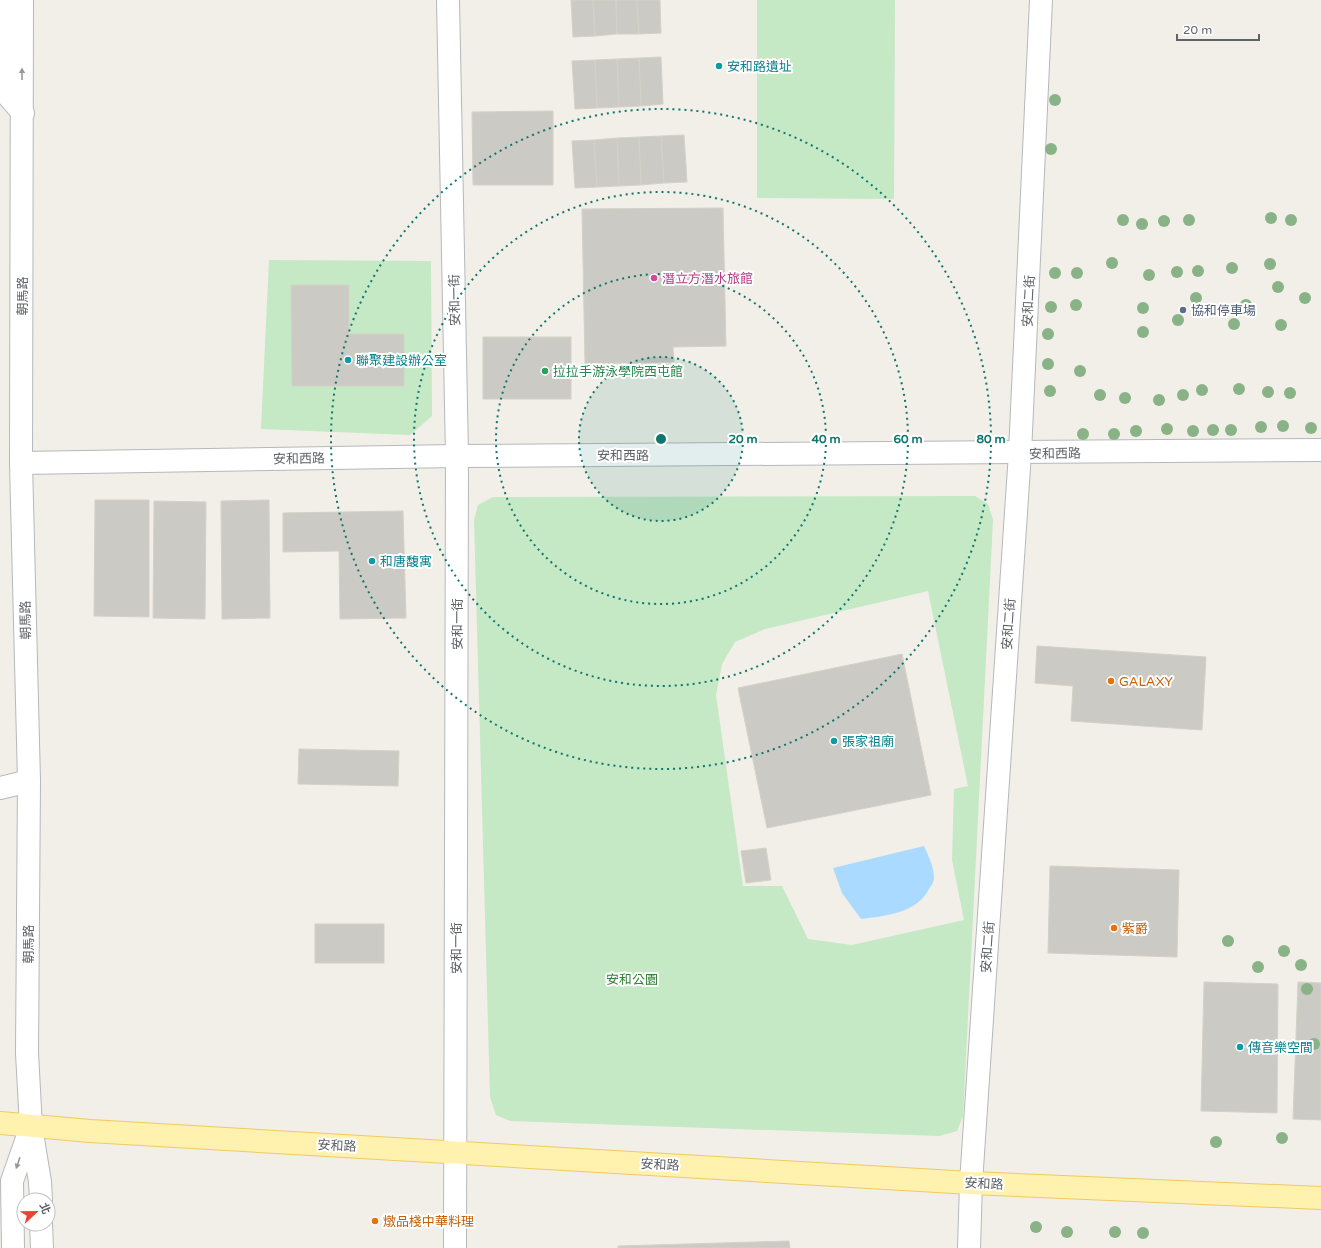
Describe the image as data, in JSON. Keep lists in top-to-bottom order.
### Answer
{
  "streets": {
    "main road": ["安和路"],
    "street": [
      "朝馬路",
      "安和一街",
      "安和二街",
      "安和西路"
    ]
  },
  "crossings": [
    ["朝馬路", "安和西路"],
    ["朝馬路", "安和路"],
    ["安和一街", "安和西路"],
    ["安和一街", "安和路"],
    ["安和二街", "安和西路"],
    ["安和二街", "安和路"]
  ],
  "parks": ["安和公園"],
  "places": [
    "安和路遺址",
    "潛立方潛水旅館",
    "協和停車場",
    "聯聚建設辦公室",
    "拉拉手游泳學院西屯館",
    "和唐馥寓",
    "GALAXY",
    "張家祖廟",
    "紫爵",
    "傳音樂空間",
    "燉品棧中華料理"
  ],
  "scale_bar": "20 m",
  "north": "right",
  "rings": [
    "20 m",
    "40 m",
    "60 m",
    "80 m"
  ]
}
